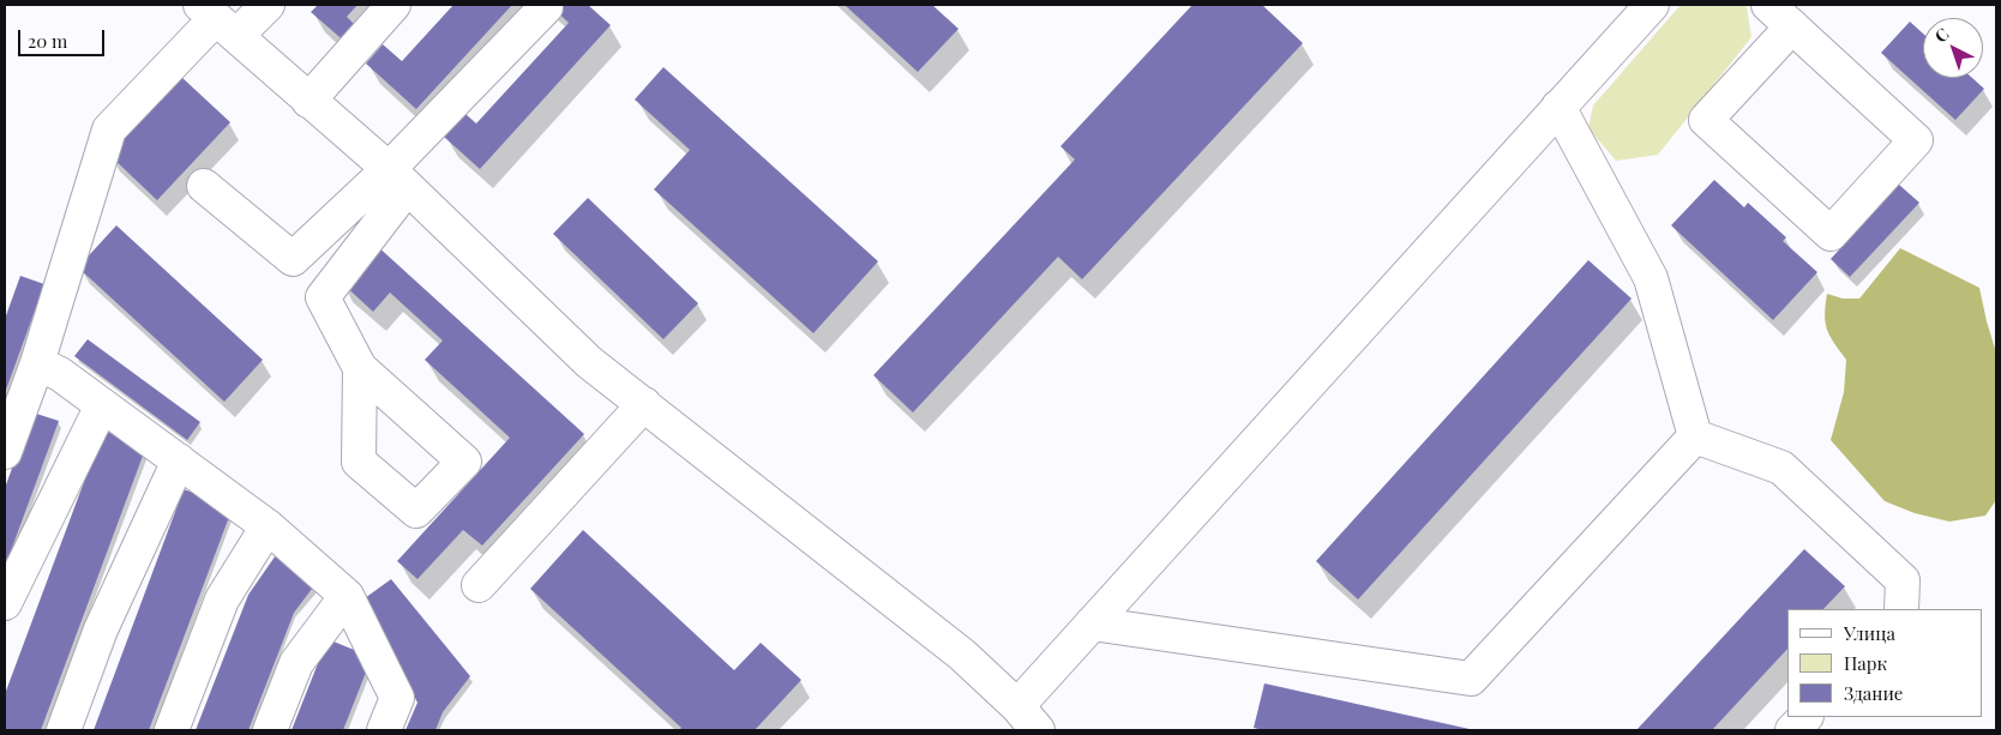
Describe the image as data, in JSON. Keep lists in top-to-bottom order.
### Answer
{
  "legend": ["Улица", "Парк", "Здание"],
  "scale_bar": "20 m",
  "north": "top left"
}
